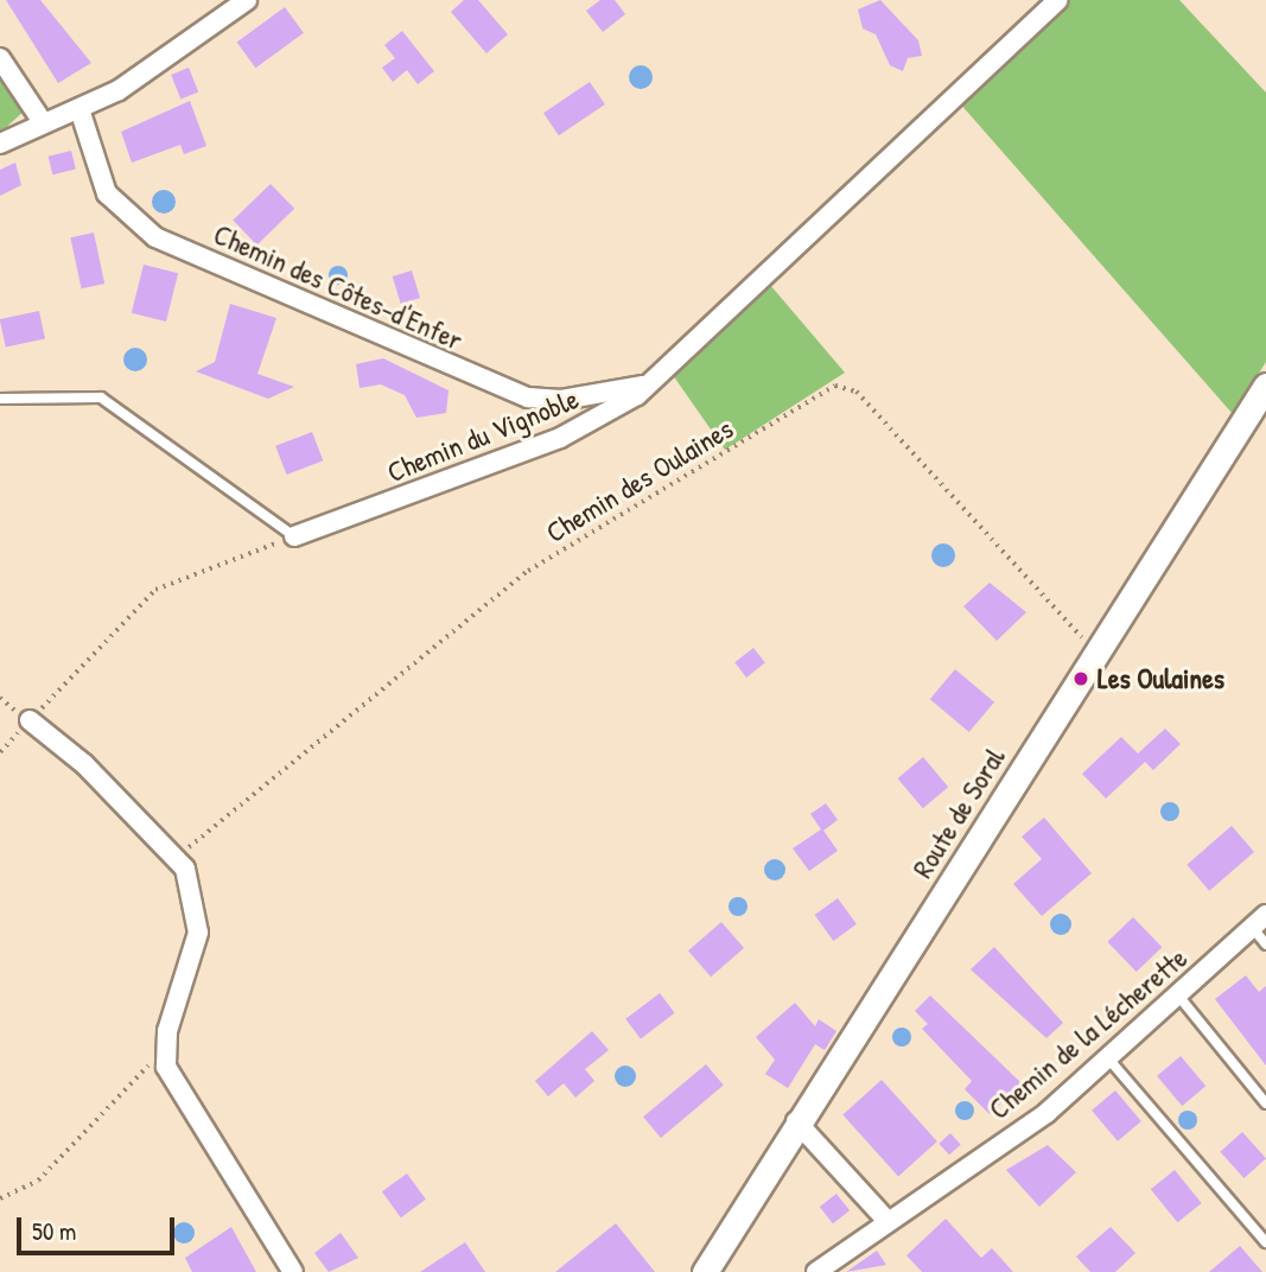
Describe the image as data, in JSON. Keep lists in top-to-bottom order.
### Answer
{
  "streets": {
    "street": [
      "Chemin des Côtes-d'Enfer",
      "Chemin du Vignoble",
      "Route de Soral",
      "Chemin de la Lécherette"
    ],
    "path": ["Chemin des Oulaines"]
  },
  "crossings": [
    ["Chemin des Côtes-d'Enfer", "Chemin du Vignoble"],
    ["Chemin des Oulaines", "Route de Soral"]
  ],
  "places": ["Les Oulaines"],
  "scale_bar": "50 m"
}
